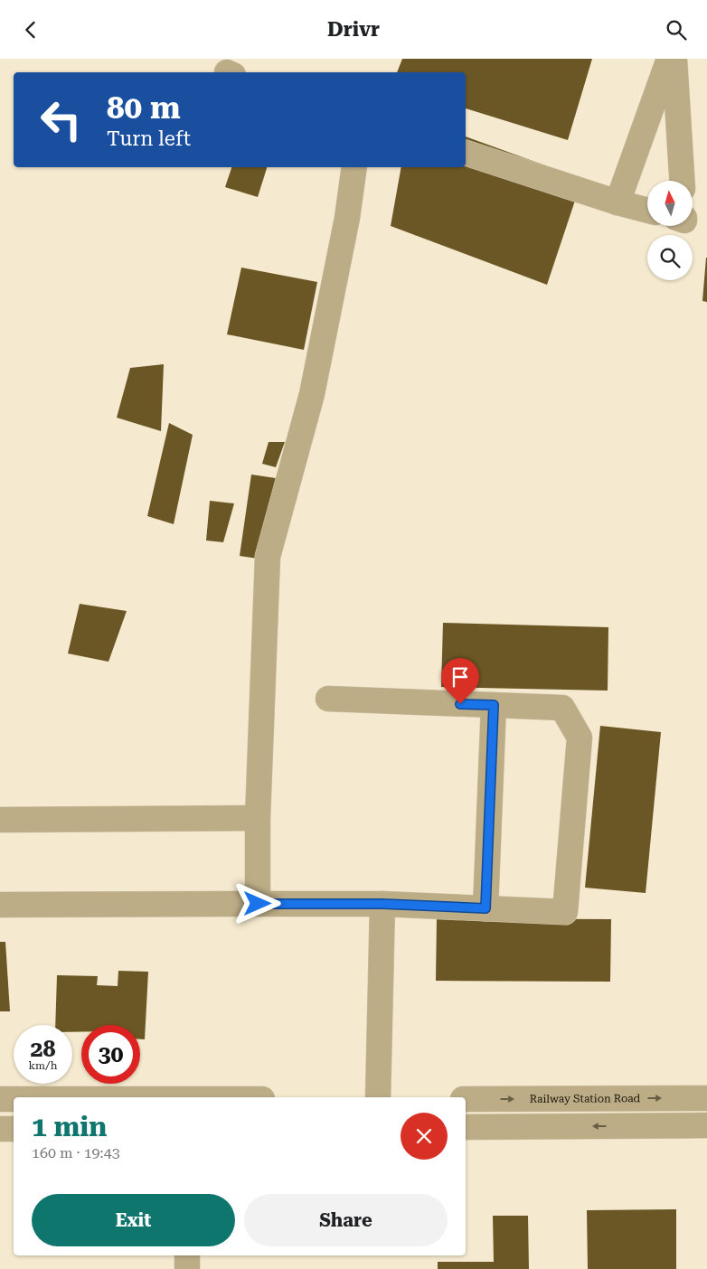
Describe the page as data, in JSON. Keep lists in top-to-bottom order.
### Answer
{
  "streets": {
    "street": ["Railway Station Road"]
  },
  "north": "top",
  "page": {
    "header": "Drivr",
    "turn": ["80 m", "Turn left"],
    "speed": "28 km/h",
    "limit": "30",
    "heading": ["1 min", "160 m · 19:43"],
    "buttons": ["Exit", "Share"]
  }
}
